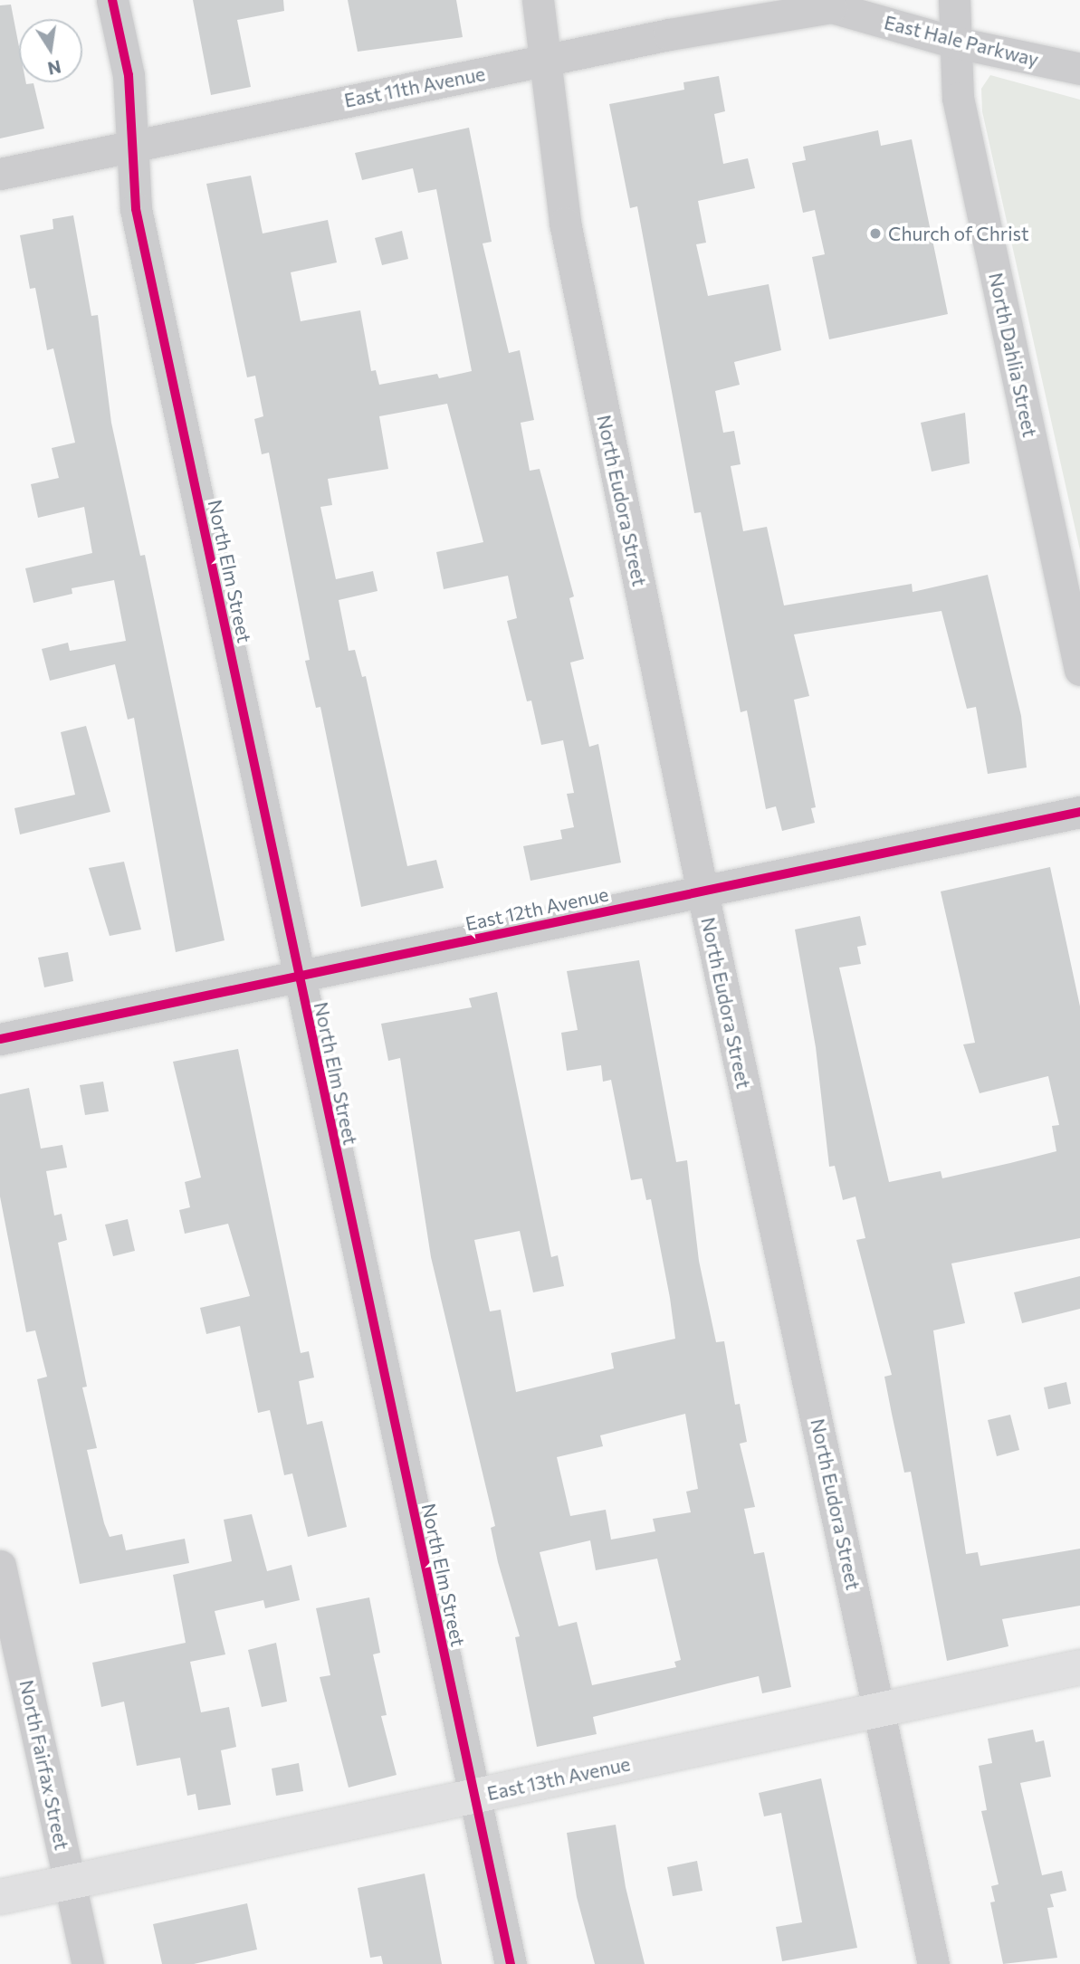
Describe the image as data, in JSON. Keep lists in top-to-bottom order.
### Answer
{
  "streets": {
    "main road": ["East 13th Avenue"],
    "street": [
      "East Hale Parkway",
      "East 11th Avenue",
      "North Dahlia Street",
      "North Eudora Street",
      "North Elm Street",
      "East 12th Avenue",
      "North Fairfax Street"
    ]
  },
  "crossings": [
    ["East Hale Parkway", "East 11th Avenue"],
    ["East Hale Parkway", "North Dahlia Street"],
    ["East 11th Avenue", "North Eudora Street"],
    ["East 11th Avenue", "North Elm Street"],
    ["North Eudora Street", "East 12th Avenue"],
    ["North Eudora Street", "East 13th Avenue"],
    ["North Elm Street", "East 12th Avenue"],
    ["North Elm Street", "East 13th Avenue"],
    ["North Fairfax Street", "East 13th Avenue"]
  ],
  "places": ["Church of Christ"],
  "north": "bottom"
}
